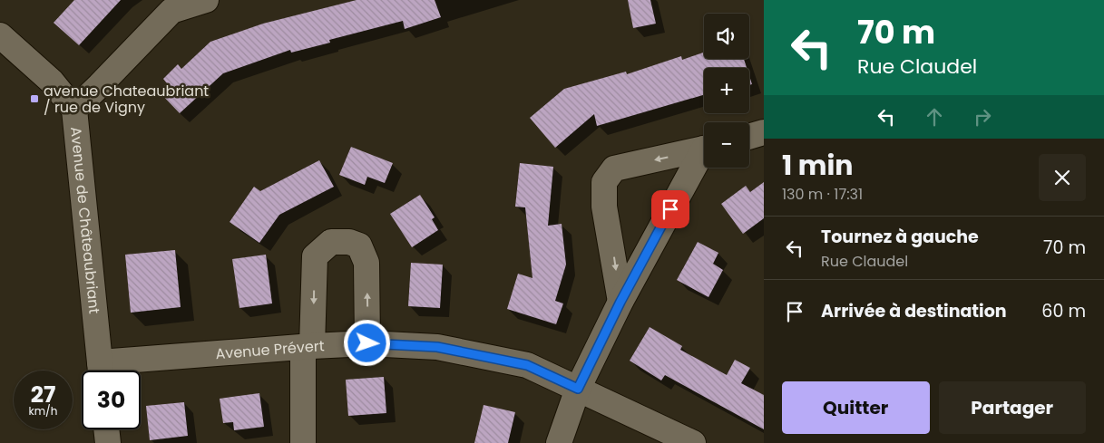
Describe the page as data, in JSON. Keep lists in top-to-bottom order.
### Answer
{
  "streets": {
    "street": ["Avenue de Châteaubriant", "Avenue Prévert"]
  },
  "places": {
    "transit": ["avenue Chateaubriant / rue de Vigny"]
  },
  "page": {
    "turn": ["70 m", "Rue Claudel"],
    "map_buttons": ["+", "−"],
    "heading": ["1 min", "130 m · 17:31"],
    "list": [
      {
        "name": "Tournez à gauche",
        "note": "Rue Claudel",
        "value": "70 m"
      },
      {
        "name": "Arrivée à destination",
        "value": "60 m"
      }
    ],
    "speed": "27 km/h",
    "limit": "30",
    "buttons": ["Quitter", "Partager"]
  }
}
